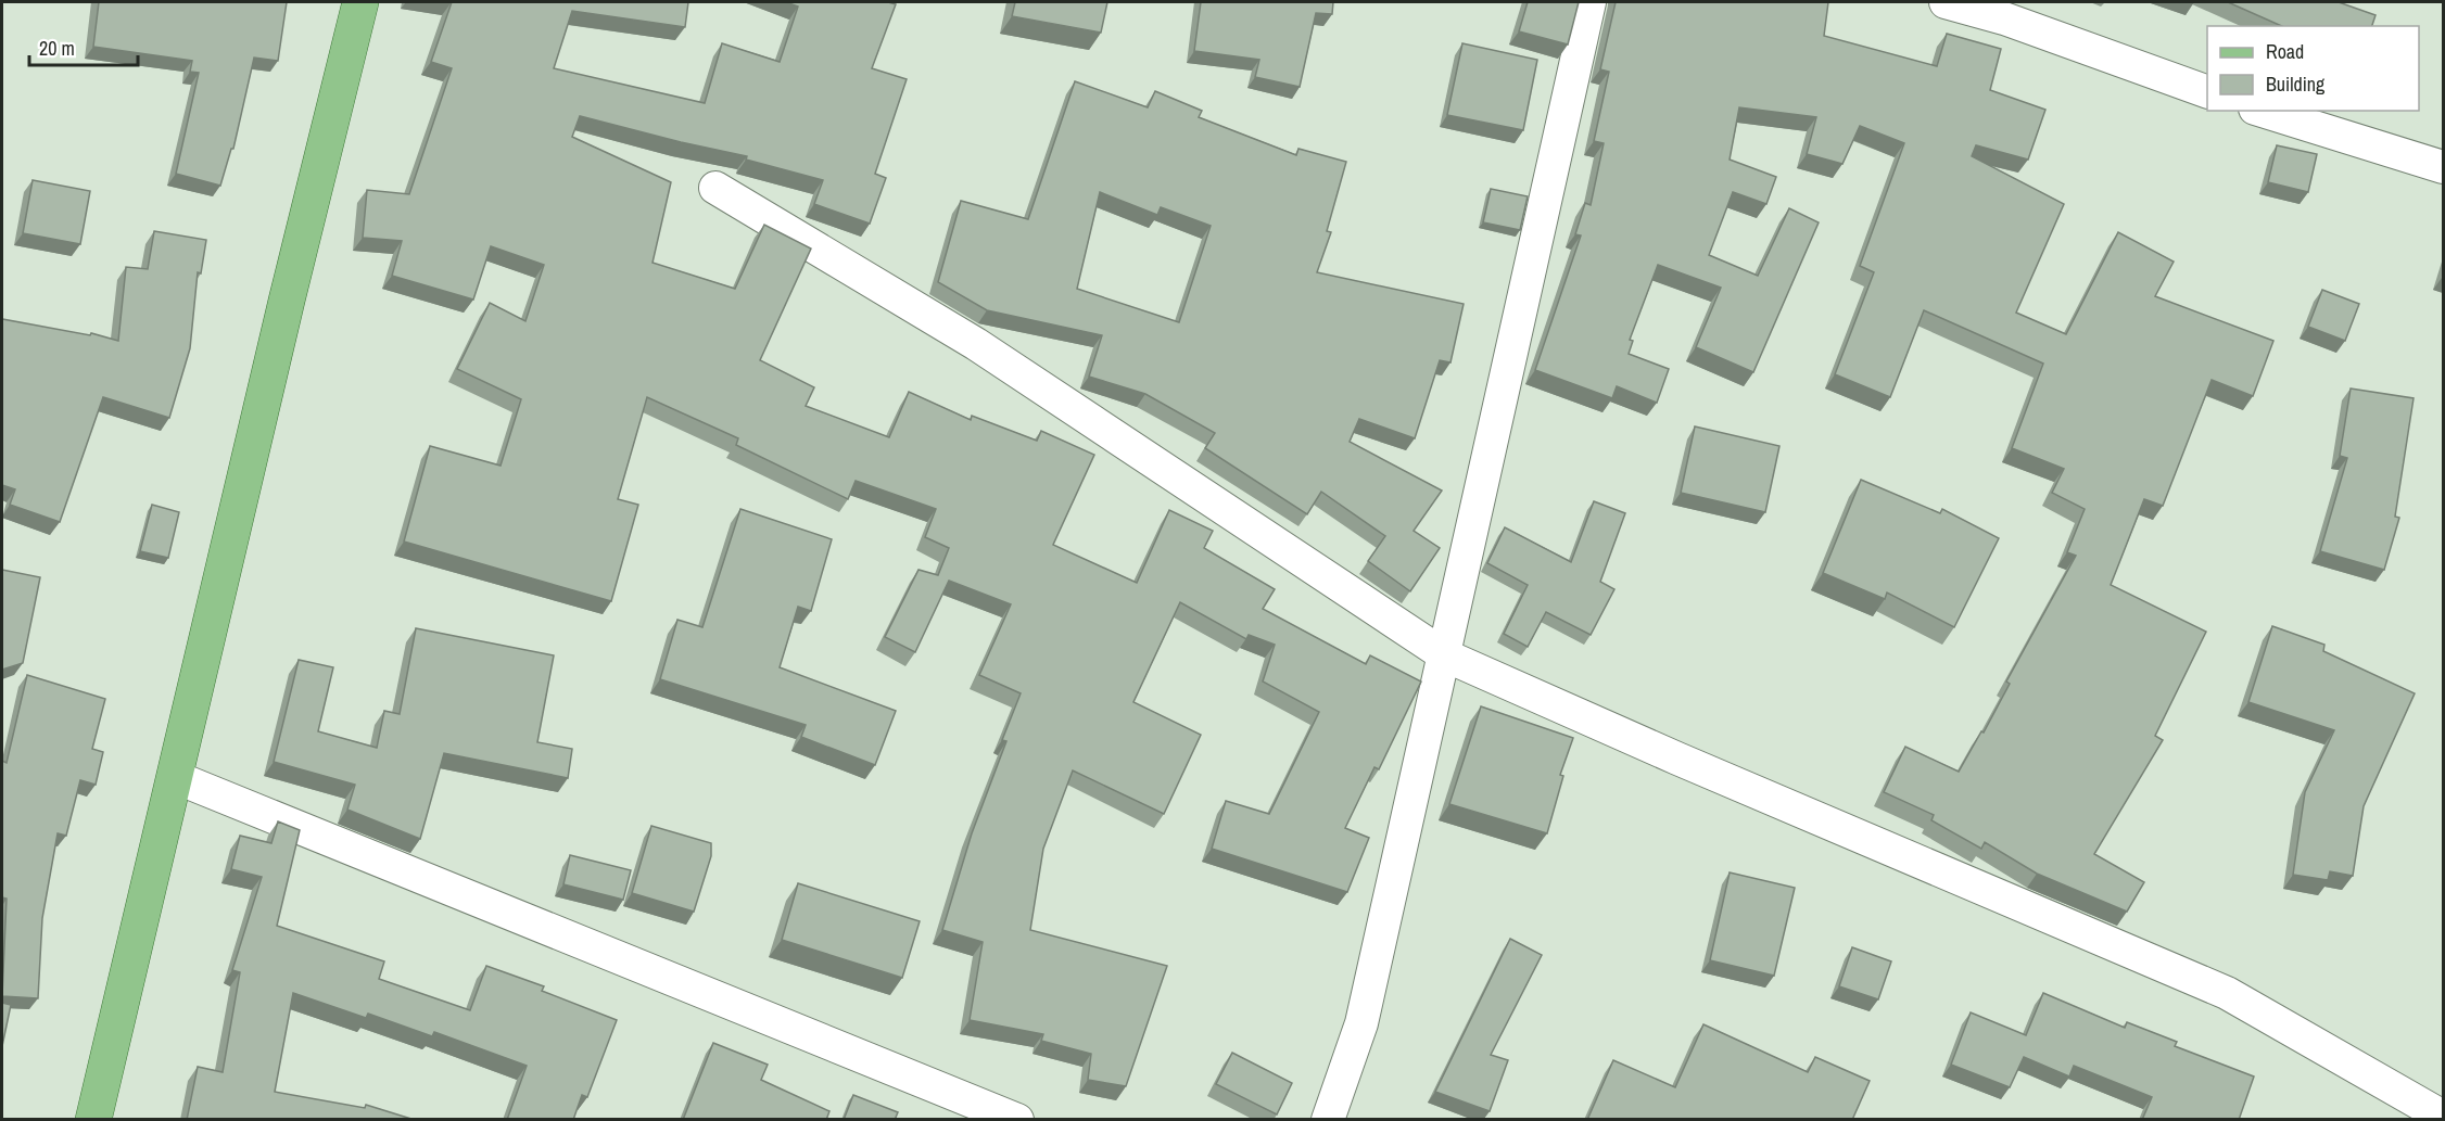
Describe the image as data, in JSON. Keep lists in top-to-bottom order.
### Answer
{
  "legend": ["Road", "Building"],
  "scale_bar": "20 m"
}
